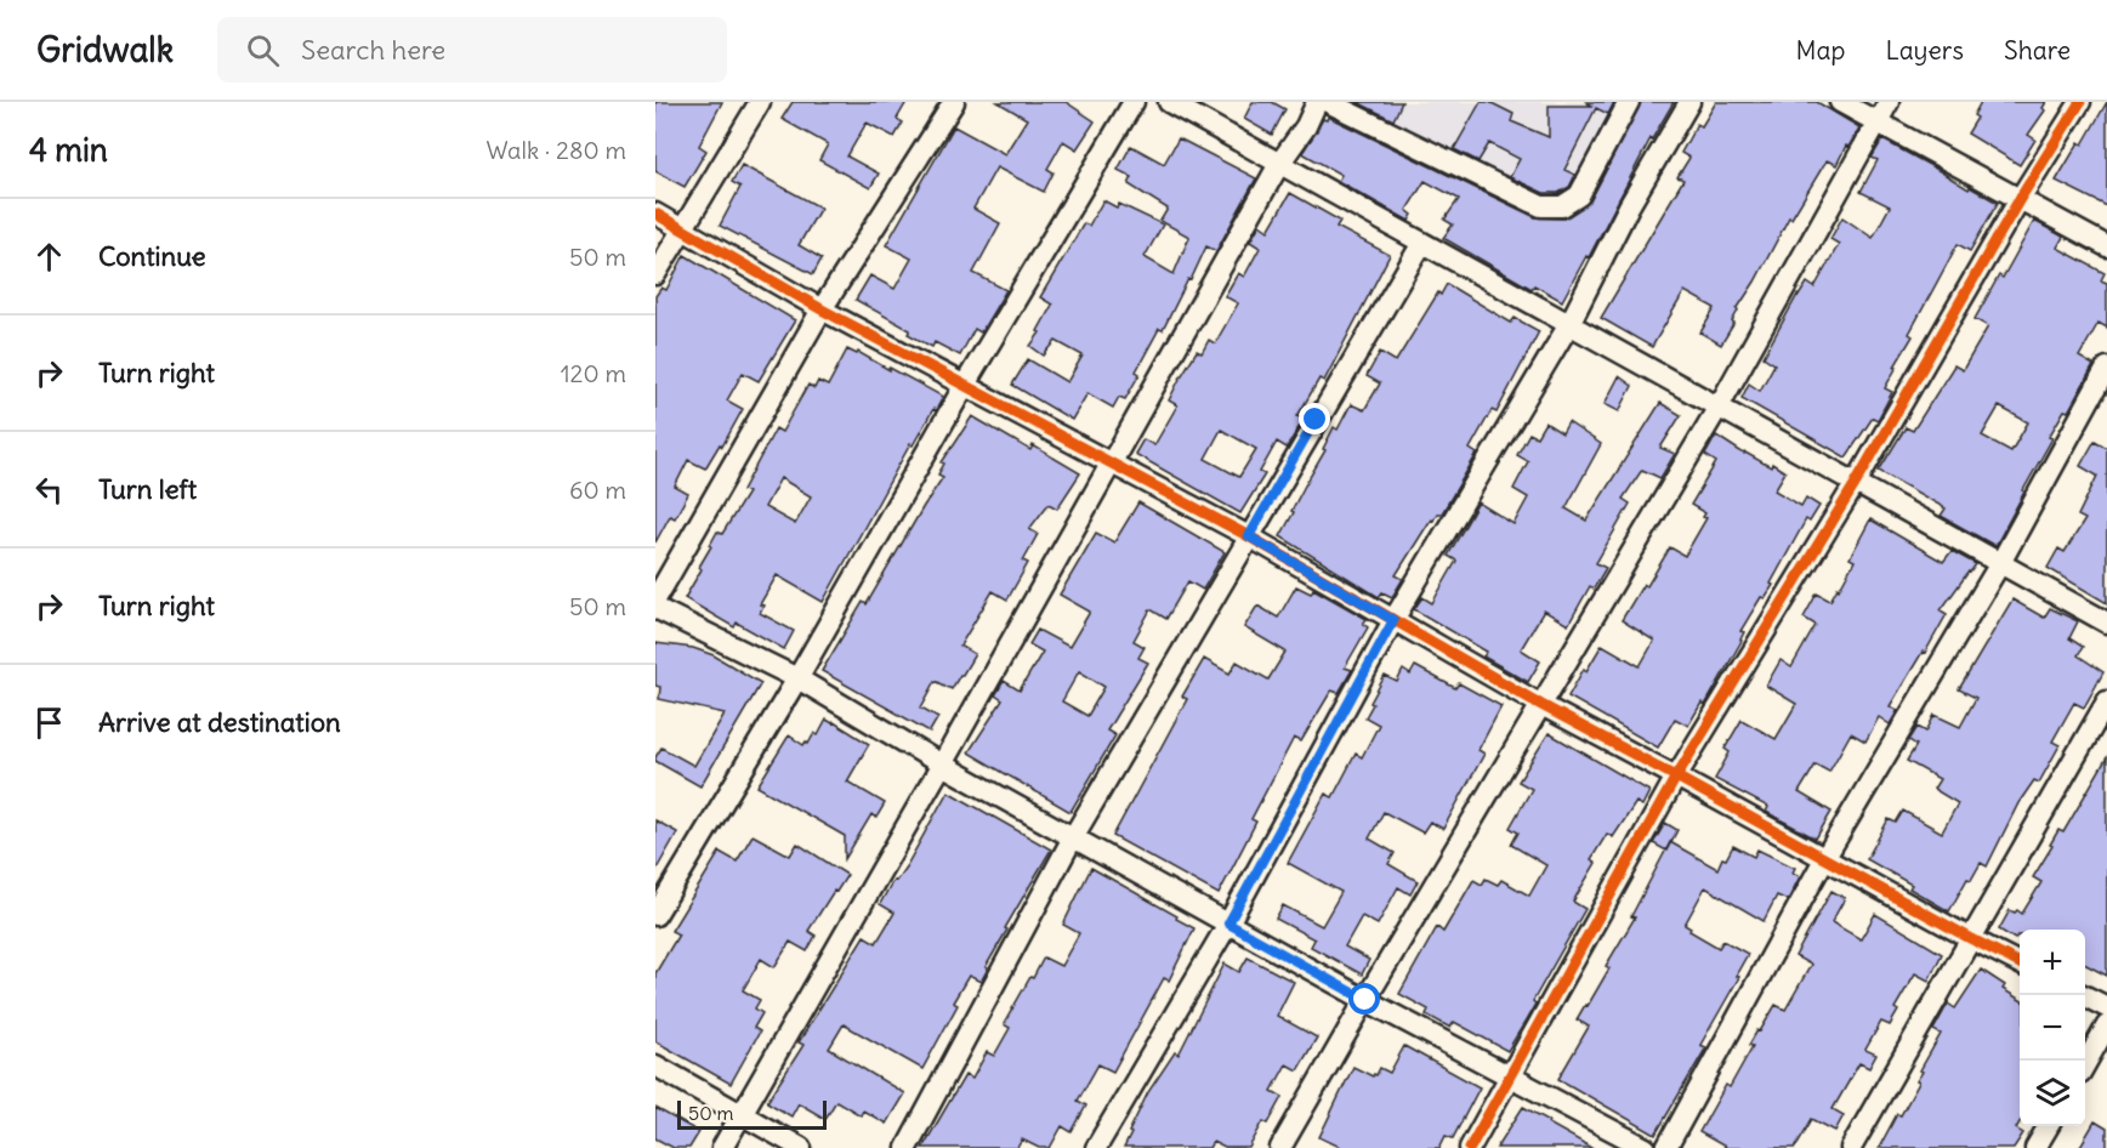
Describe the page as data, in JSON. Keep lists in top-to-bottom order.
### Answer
{
  "scale_bar": "50 m",
  "page": {
    "header": "Gridwalk",
    "search": "Search here",
    "nav": ["Map", "Layers", "Share"],
    "heading": ["4 min", "Walk · 280 m"],
    "list": [
      ["Continue", "50 m"],
      ["Turn right", "120 m"],
      ["Turn left", "60 m"],
      ["Turn right", "50 m"],
      "Arrive at destination"
    ],
    "map_buttons": ["+", "−"],
    "scale": "50 m"
  }
}
